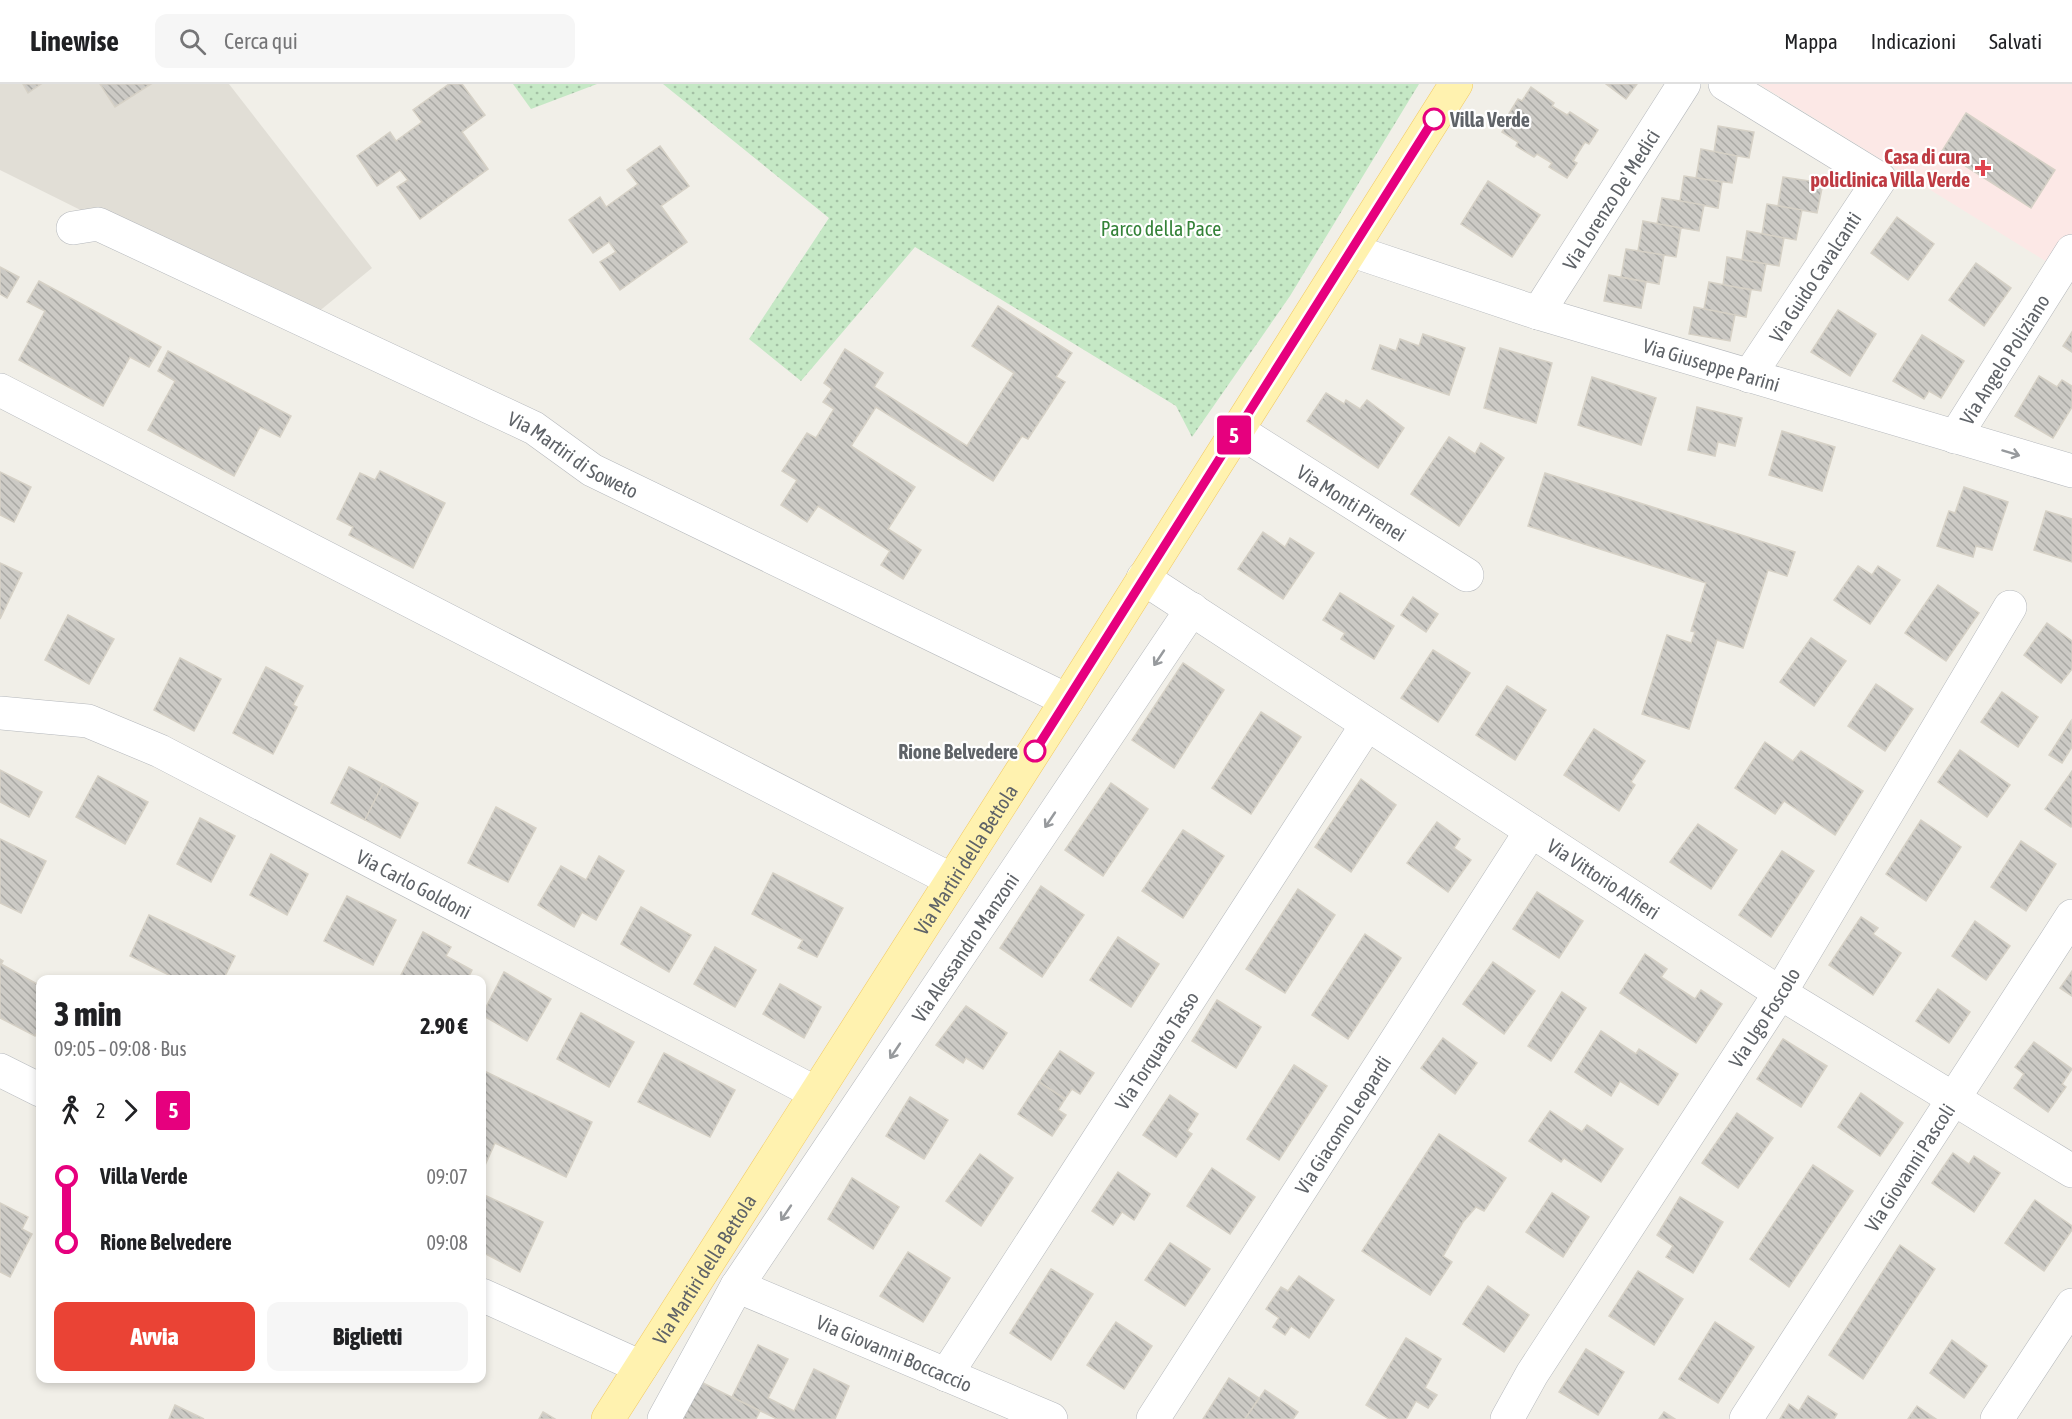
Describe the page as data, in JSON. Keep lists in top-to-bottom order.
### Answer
{
  "streets": {
    "main road": ["Via Martiri della Bettola"],
    "street": [
      "Via Lorenzo De' Medici",
      "Via Guido Cavalcanti",
      "Via Angelo Poliziano",
      "Via Giuseppe Parini",
      "Via Martiri di Soweto",
      "Via Monti Pirenei",
      "Via Vittorio Alfieri",
      "Via Carlo Goldoni",
      "Via Alessandro Manzoni",
      "Via Ugo Foscolo",
      "Via Torquato Tasso",
      "Via Giacomo Leopardi",
      "Via Giovanni Pascoli",
      "Via Giovanni Boccaccio"
    ]
  },
  "crossings": [
    ["Via Lorenzo De' Medici", "Via Giuseppe Parini"],
    ["Via Guido Cavalcanti", "Via Giuseppe Parini"],
    ["Via Angelo Poliziano", "Via Giuseppe Parini"],
    ["Via Giuseppe Parini", "Via Martiri della Bettola"],
    ["Via Martiri di Soweto", "Via Martiri della Bettola"],
    ["Via Monti Pirenei", "Via Martiri della Bettola"],
    ["Via Martiri della Bettola", "Via Vittorio Alfieri"],
    ["Via Martiri della Bettola", "Via Carlo Goldoni"],
    ["Via Vittorio Alfieri", "Via Alessandro Manzoni"],
    ["Via Vittorio Alfieri", "Via Ugo Foscolo"],
    ["Via Vittorio Alfieri", "Via Torquato Tasso"],
    ["Via Vittorio Alfieri", "Via Giacomo Leopardi"],
    ["Via Vittorio Alfieri", "Via Giovanni Pascoli"],
    ["Via Alessandro Manzoni", "Via Giovanni Boccaccio"],
    ["Via Torquato Tasso", "Via Giovanni Boccaccio"]
  ],
  "one_way": ["Via Alessandro Manzoni"],
  "parks": ["Parco della Pace"],
  "places": {
    "other": ["Villa Verde", "Rione Belvedere"],
    "health": ["Casa di cura policlinica Villa Verde"]
  },
  "lines": ["bus line 5"],
  "page": {
    "header": "Linewise",
    "search": "Cerca qui",
    "nav": ["Mappa", "Indicazioni", "Salvati"],
    "on_map": "5",
    "heading": ["3 min", "09:05 – 09:08 · Bus", "2.90 €"],
    "legs": ["2", "5"],
    "list": [
      {
        "name": "Villa Verde",
        "value": "09:07"
      },
      {
        "name": "Rione Belvedere",
        "value": "09:08"
      }
    ],
    "buttons": ["Avvia", "Biglietti"]
  }
}
